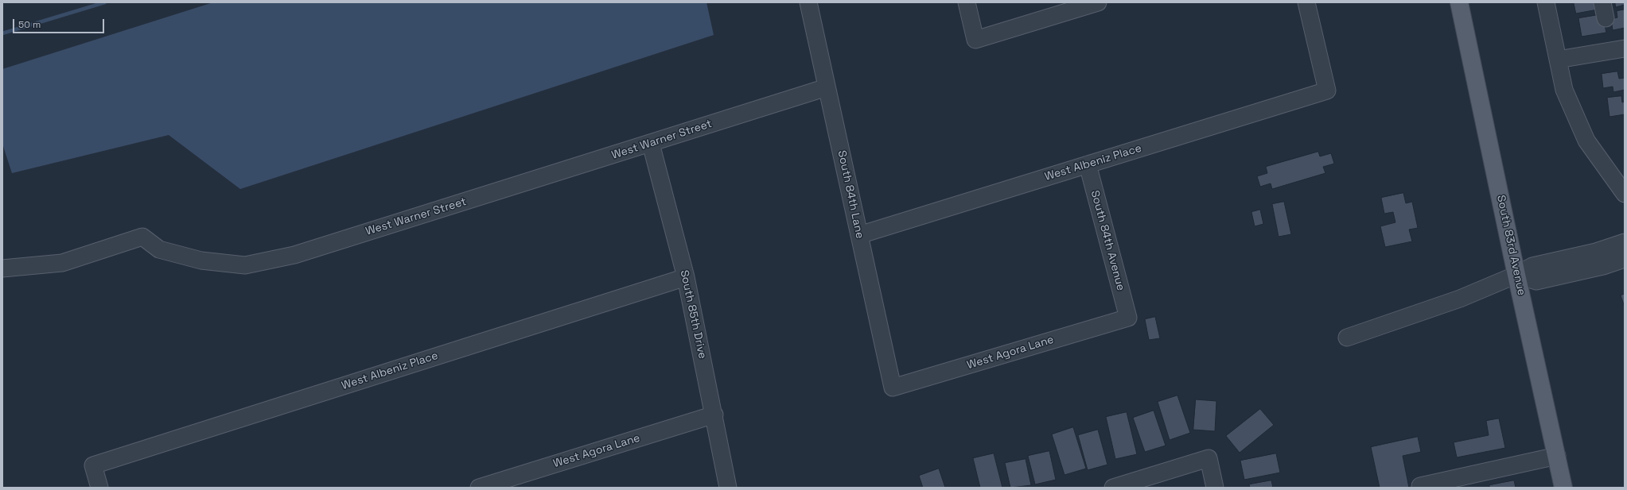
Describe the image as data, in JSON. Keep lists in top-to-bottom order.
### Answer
{
  "streets": {
    "main road": ["South 83rd Avenue"],
    "street": [
      "West Warner Street",
      "West Albeniz Place",
      "South 84th Lane",
      "South 84th Avenue",
      "South 85th Drive",
      "West Agora Lane"
    ]
  },
  "crossings": [
    ["West Warner Street", "South 84th Lane"],
    ["West Warner Street", "South 85th Drive"],
    ["West Albeniz Place", "South 84th Lane"],
    ["West Albeniz Place", "South 84th Avenue"],
    ["West Albeniz Place", "South 85th Drive"],
    ["South 84th Lane", "West Agora Lane"],
    ["South 84th Avenue", "West Agora Lane"],
    ["South 85th Drive", "West Agora Lane"]
  ],
  "scale_bar": "50 m"
}
